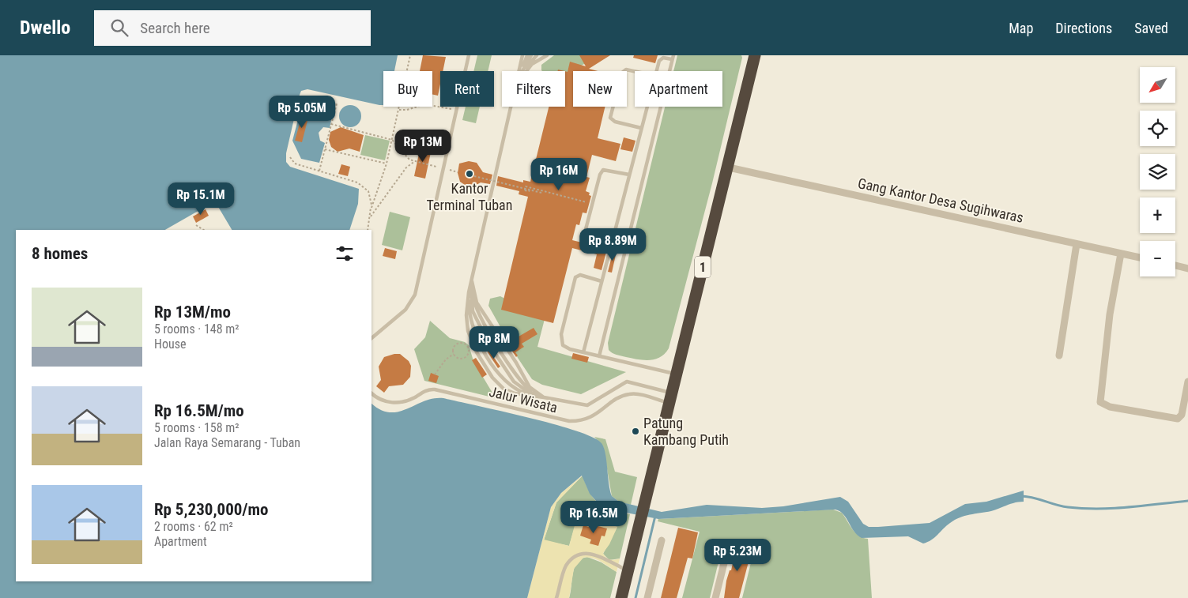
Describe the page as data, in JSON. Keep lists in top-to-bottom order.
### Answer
{
  "streets": {
    "highway": ["1"],
    "street": ["Gang Kantor Desa Sugihwaras"],
    "lane": ["Jalur Wisata"]
  },
  "crossings": [
    ["Gang Kantor Desa Sugihwaras", "1"],
    ["1", "Jalur Wisata"]
  ],
  "places": ["Kantor Terminal Tuban", "Patung Kambang Putih"],
  "north": "bottom left",
  "page": {
    "header": "Dwello",
    "search": "Search here",
    "nav": ["Map", "Directions", "Saved"],
    "map_buttons": ["+", "−"],
    "chip": [
      "Buy",
      "Rent",
      "Filters",
      "New",
      "Apartment"
    ],
    "price": [
      "Rp 5.05M",
      "Rp 13M",
      "Rp 16M",
      "Rp 15.1M",
      "Rp 8.89M",
      "Rp 8M",
      "Rp 16.5M",
      "Rp 5.23M"
    ],
    "heading": "8 homes",
    "list": [
      {
        "name": "Rp 13M/mo",
        "note": "5 rooms · 148 m² · House"
      },
      {
        "name": "Rp 16.5M/mo",
        "note": "5 rooms · 158 m² · Jalan Raya Semarang - Tuban"
      },
      {
        "name": "Rp 5,230,000/mo",
        "note": "2 rooms · 62 m² · Apartment"
      }
    ]
  }
}
